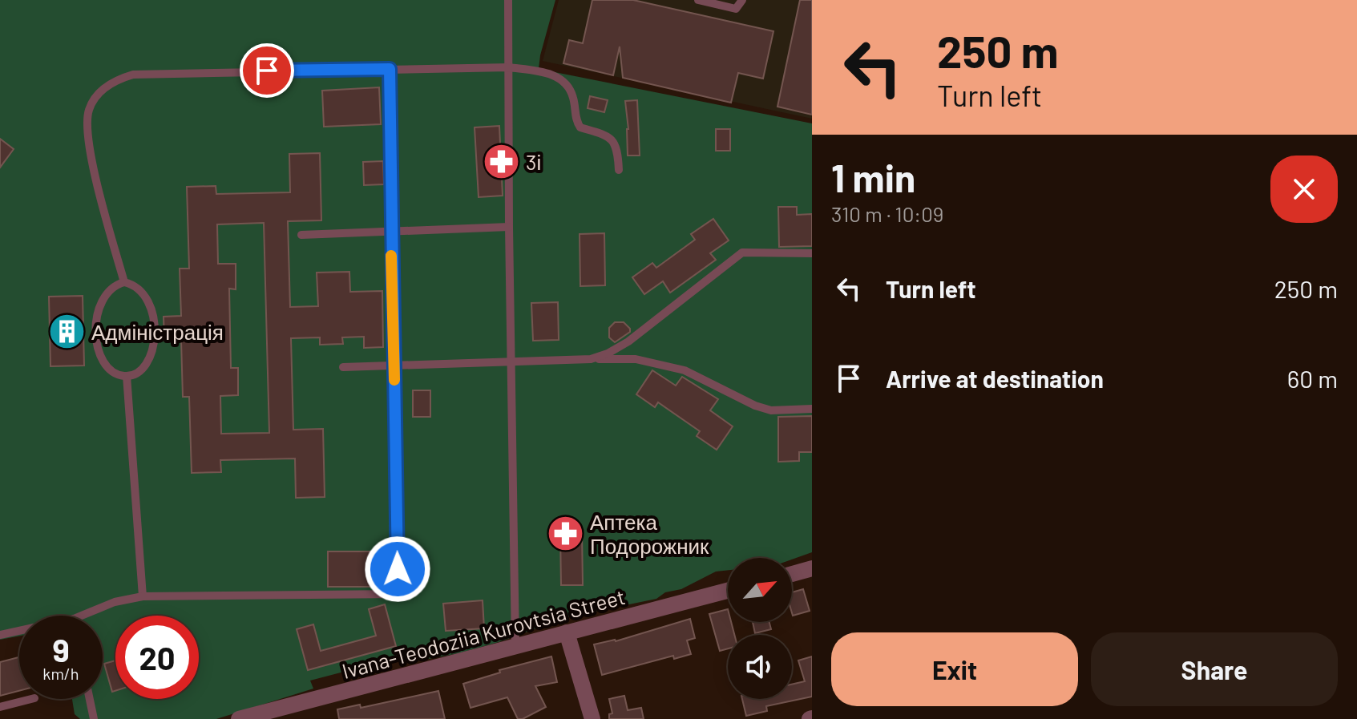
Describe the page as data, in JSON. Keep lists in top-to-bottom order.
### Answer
{
  "streets": {
    "street": ["Ivana-Teodoziia Kurovtsia Street"]
  },
  "places": {
    "pharmacy": ["3і", "Аптека Подорожник"],
    "building": ["Адміністрація"]
  },
  "north": "top right",
  "page": {
    "turn": ["250 m", "Turn left"],
    "heading": ["1 min", "310 m · 10:09"],
    "list": [
      {
        "name": "Turn left",
        "value": "250 m"
      },
      {
        "name": "Arrive at destination",
        "value": "60 m"
      }
    ],
    "speed": "9 km/h",
    "limit": "20",
    "buttons": ["Exit", "Share"]
  }
}
